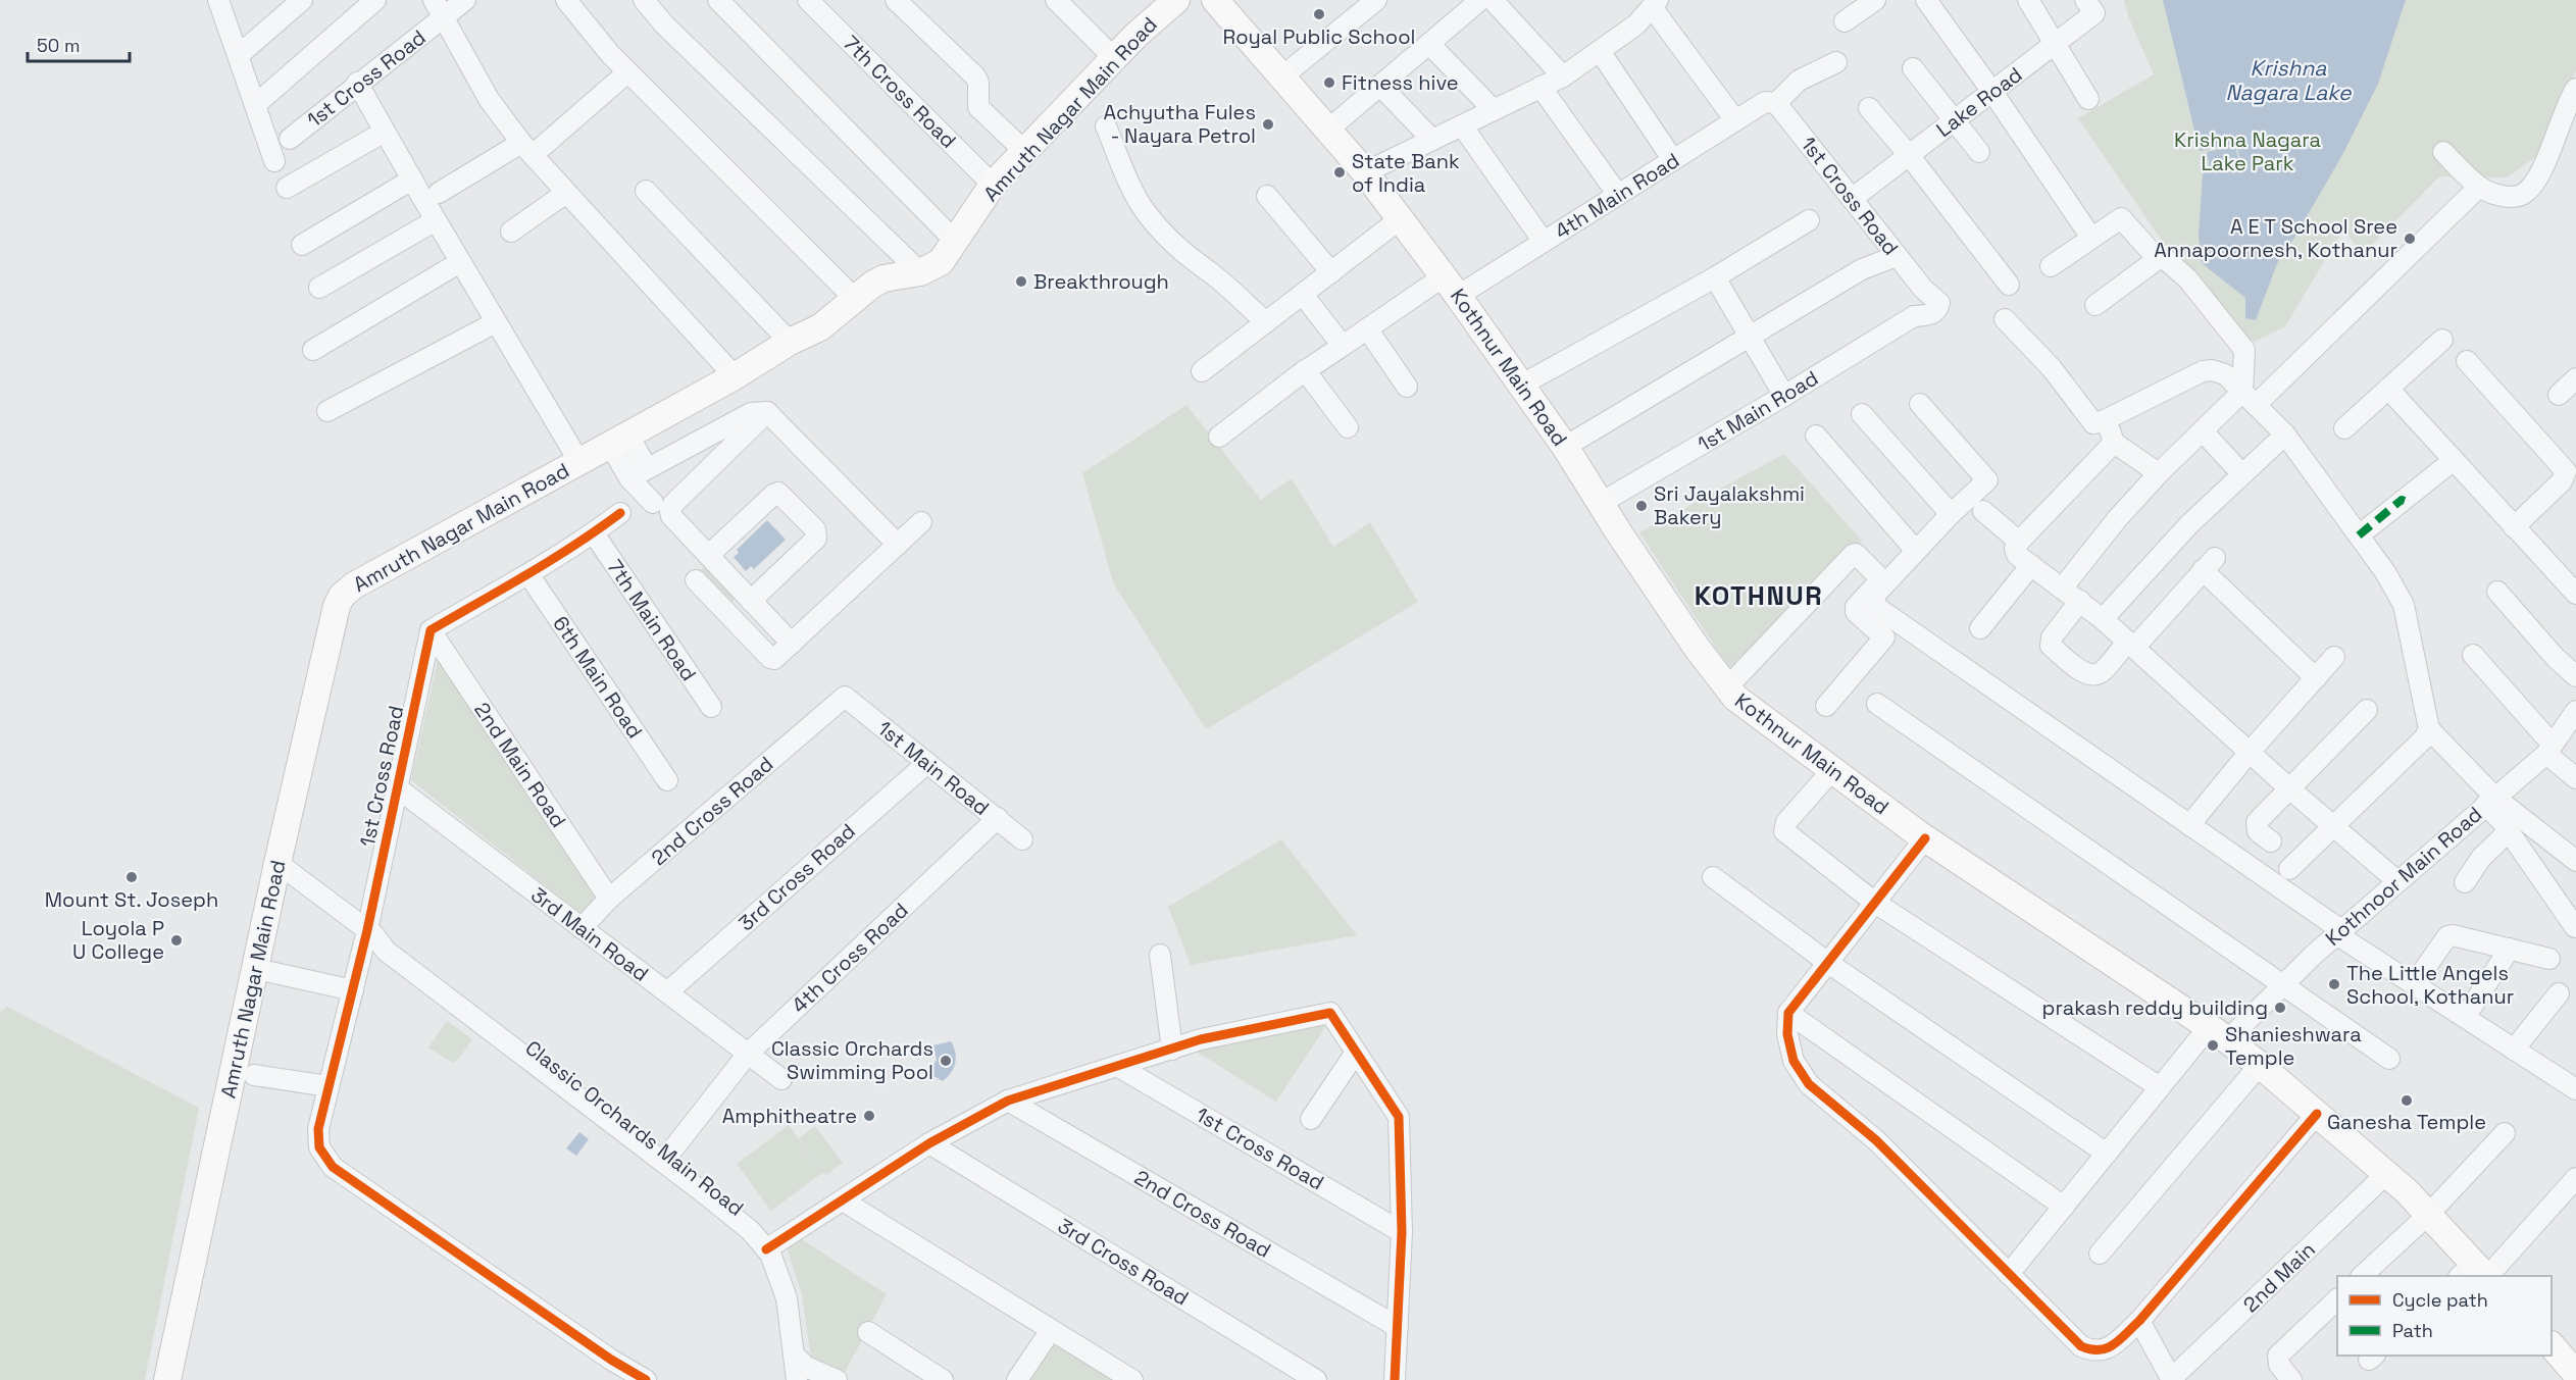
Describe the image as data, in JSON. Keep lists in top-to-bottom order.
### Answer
{
  "streets": {
    "main road": ["Amruth Nagar Main Road", "Kothnur Main Road"],
    "street": [
      "1st Cross Road",
      "7th Cross Road",
      "Lake Road",
      "4th Main Road",
      "1st Main Road",
      "7th Main Road",
      "6th Main Road",
      "2nd Main Road",
      "2nd Cross Road",
      "Kothnoor Main Road",
      "3rd Cross Road",
      "3rd Main Road",
      "4th Cross Road",
      "Classic Orchards Main Road",
      "2nd Main"
    ]
  },
  "crossings": [
    ["1st Cross Road", "Lake Road"],
    ["1st Cross Road", "4th Main Road"],
    ["1st Cross Road", "1st Main Road"],
    ["1st Cross Road", "2nd Main Road"],
    ["1st Cross Road", "3rd Main Road"],
    ["1st Cross Road", "Classic Orchards Main Road"],
    ["7th Cross Road", "Amruth Nagar Main Road"],
    ["Amruth Nagar Main Road", "Classic Orchards Main Road"],
    ["4th Main Road", "Kothnur Main Road"],
    ["Kothnur Main Road", "1st Main Road"],
    ["Kothnur Main Road", "Kothnoor Main Road"],
    ["Kothnur Main Road", "2nd Main"],
    ["1st Main Road", "2nd Cross Road"],
    ["1st Main Road", "3rd Cross Road"],
    ["1st Main Road", "4th Cross Road"],
    ["2nd Main Road", "2nd Cross Road"],
    ["2nd Cross Road", "3rd Main Road"],
    ["3rd Cross Road", "3rd Main Road"],
    ["3rd Main Road", "4th Cross Road"],
    ["4th Cross Road", "Classic Orchards Main Road"]
  ],
  "districts": ["KOTHNUR"],
  "water": ["Krishna Nagara Lake"],
  "parks": ["Krishna Nagara Lake Park"],
  "places": [
    "Royal Public School",
    "Fitness hive",
    "Achyutha Fules - Nayara Petrol",
    "State Bank of India",
    "A E T School Sree Annapoornesh, Kothanur",
    "Breakthrough",
    "Sri Jayalakshmi Bakery",
    "Mount St. Joseph",
    "Loyola P U College",
    "The Little Angels School, Kothanur",
    "prakash reddy building",
    "Shanieshwara Temple",
    "Classic Orchards Swimming Pool",
    "Ganesha Temple",
    "Amphitheatre"
  ],
  "legend": ["Cycle path", "Path"],
  "scale_bar": "50 m"
}
